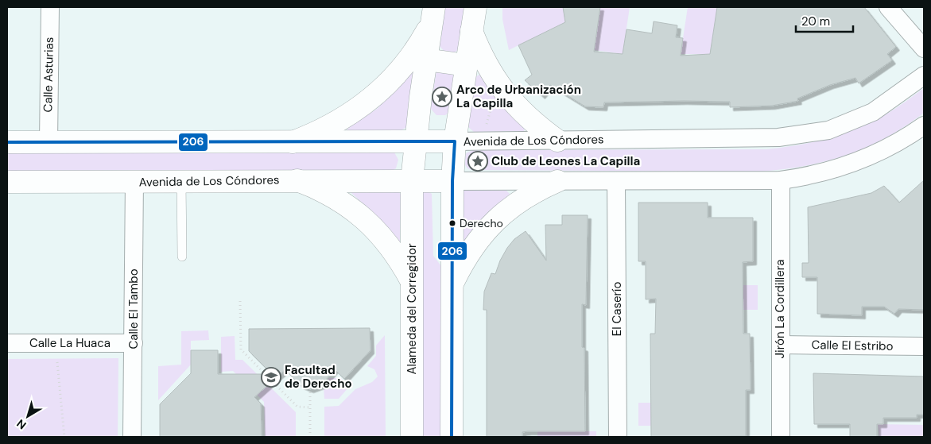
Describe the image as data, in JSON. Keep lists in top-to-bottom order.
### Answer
{
  "streets": {
    "main road": ["Avenida de Los Cóndores", "Alameda del Corregidor"],
    "street": [
      "Calle Asturias",
      "Calle El Tambo",
      "El Caserío",
      "Jirón La Cordillera",
      "Calle La Huaca",
      "Calle El Estribo"
    ]
  },
  "crossings": [
    ["Calle Asturias", "Avenida de Los Cóndores"],
    ["Avenida de Los Cóndores", "Calle El Tambo"],
    ["Avenida de Los Cóndores", "Alameda del Corregidor"],
    ["Avenida de Los Cóndores", "El Caserío"],
    ["Avenida de Los Cóndores", "Jirón La Cordillera"],
    ["Calle El Tambo", "Calle La Huaca"],
    ["Jirón La Cordillera", "Calle El Estribo"]
  ],
  "places": {
    "place": ["Arco de Urbanización La Capilla", "Club de Leones La Capilla"],
    "other": ["Derecho"],
    "school or university": ["Facultad de Derecho"]
  },
  "lines": ["transit line 206"],
  "scale_bar": "20 m",
  "north": "bottom left"
}
